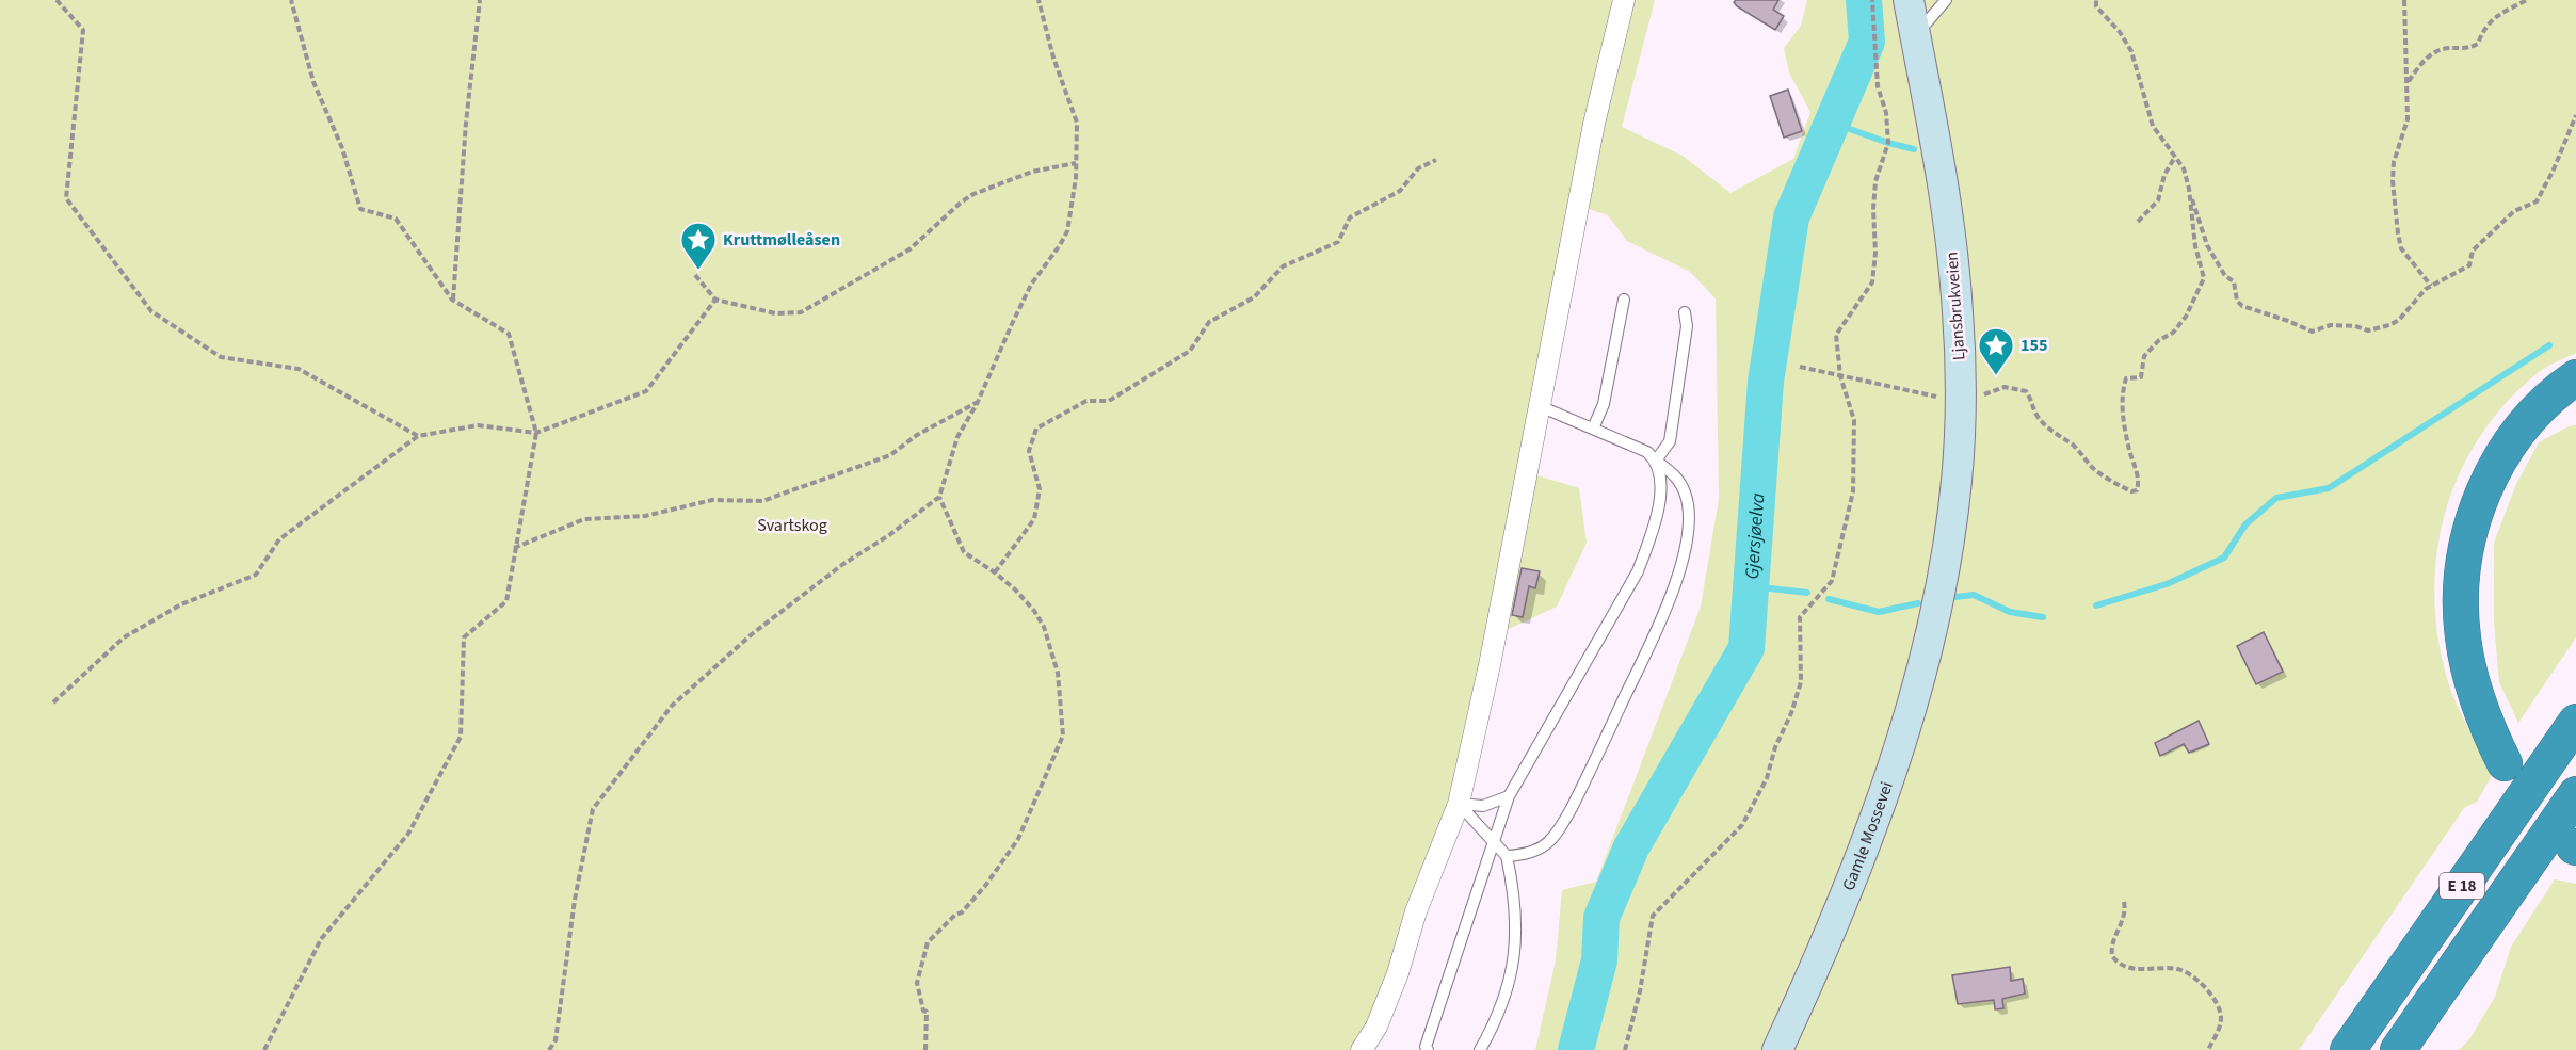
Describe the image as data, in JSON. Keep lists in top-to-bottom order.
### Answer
{
  "streets": {
    "highway": ["E 18"],
    "main road": ["Ljansbrukveien", "Gamle Mossevei"]
  },
  "crossings": [
    ["Ljansbrukveien", "Gamle Mossevei"]
  ],
  "water": ["Gjersjøelva"],
  "parks": ["Svartskog"],
  "places": {
    "place": ["Kruttmølleåsen", "155"]
  }
}
